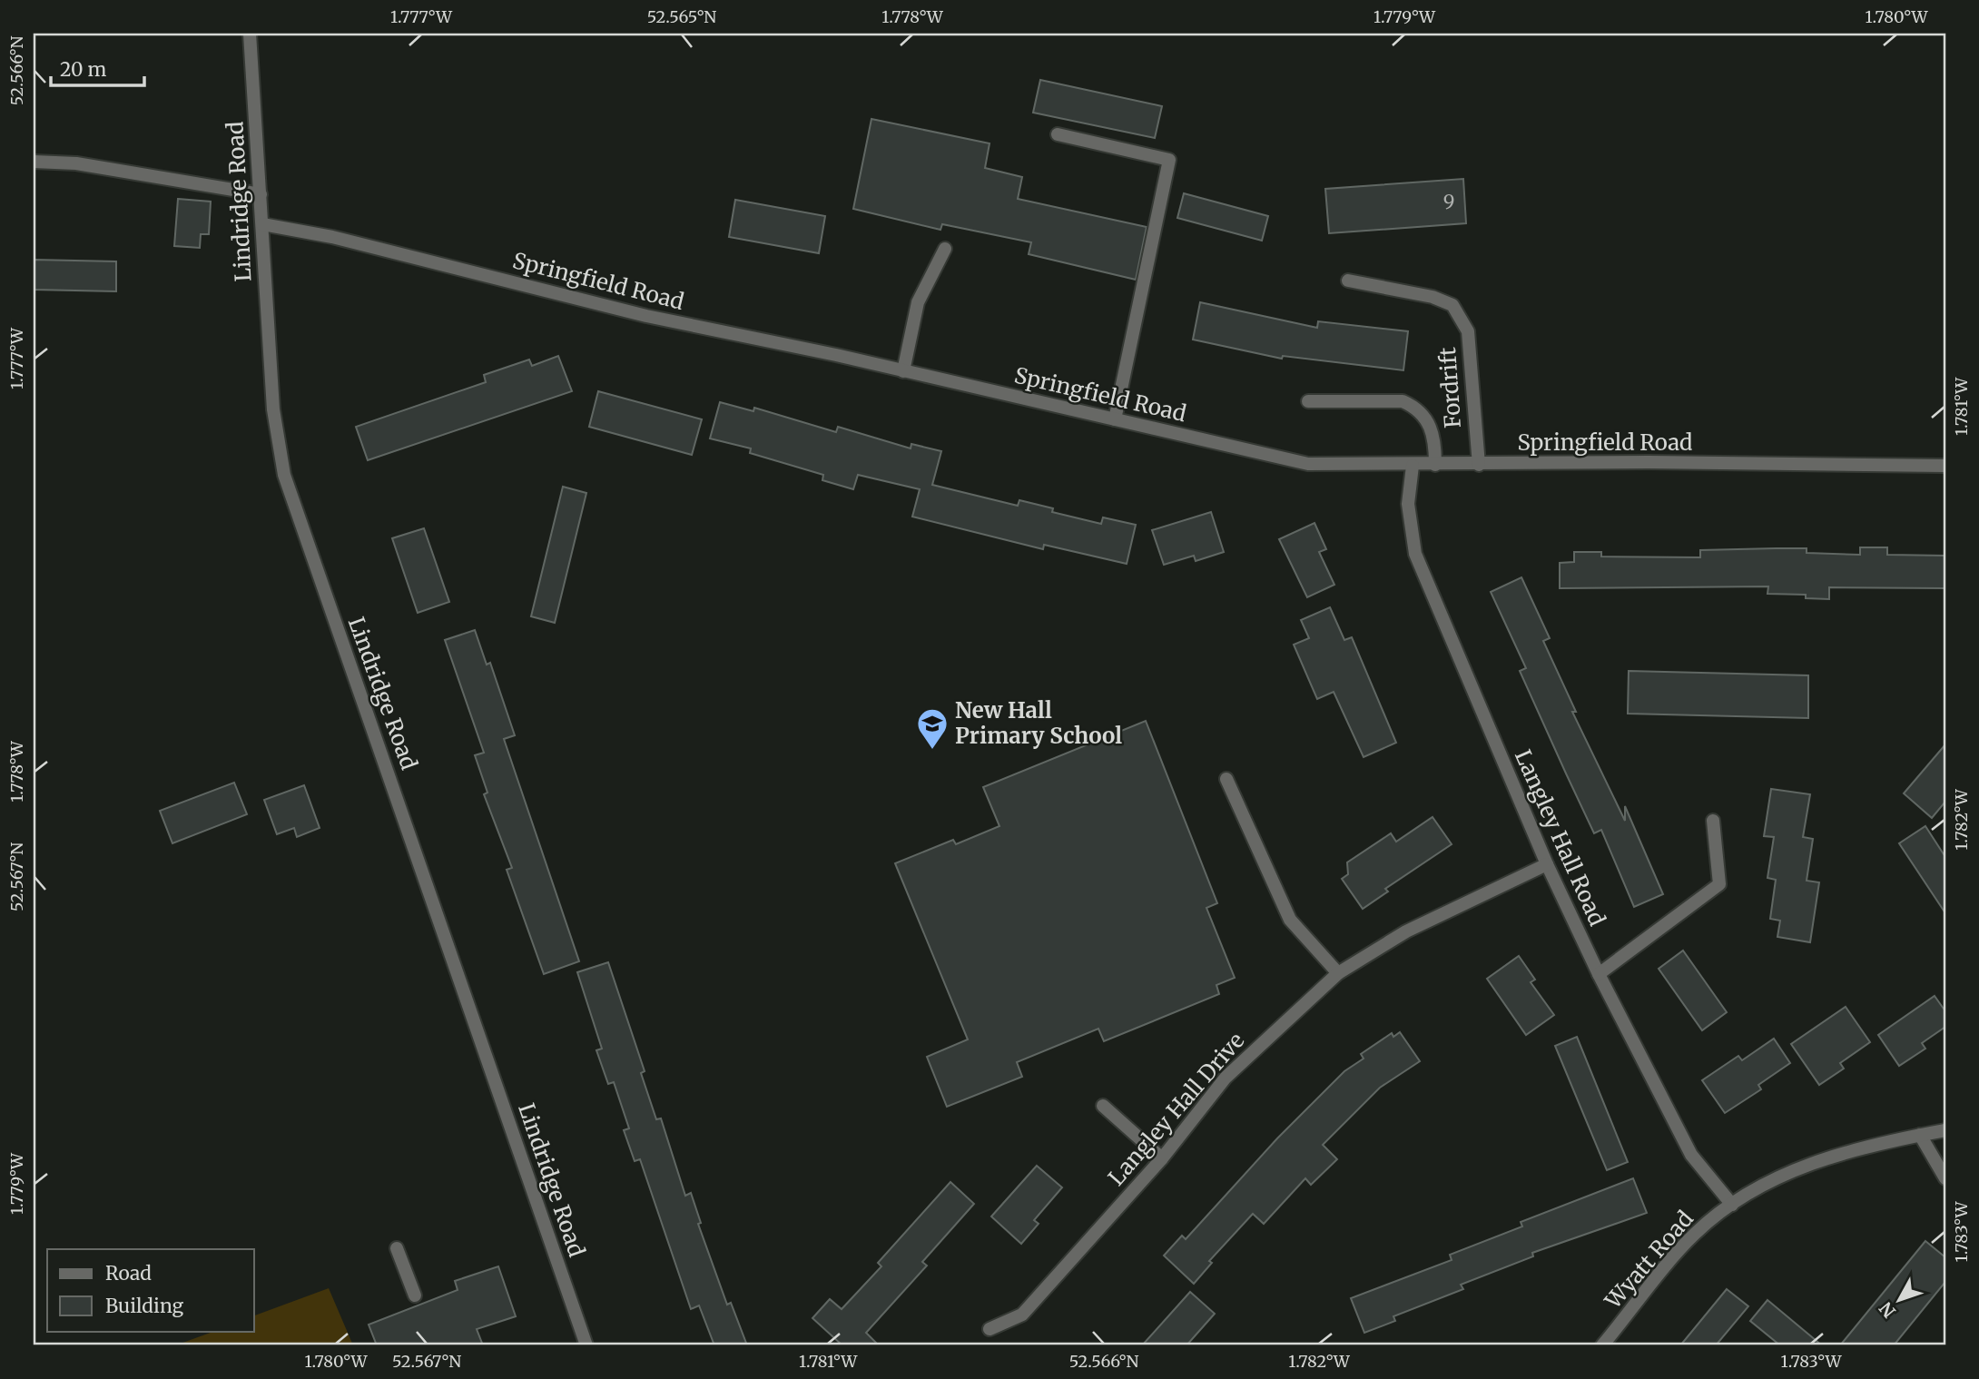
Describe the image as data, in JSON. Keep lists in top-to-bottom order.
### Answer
{
  "streets": {
    "street": [
      "Lindridge Road",
      "Springfield Road",
      "Fordrift",
      "Langley Hall Road",
      "Langley Hall Drive",
      "Wyatt Road"
    ]
  },
  "crossings": [
    ["Lindridge Road", "Springfield Road"],
    ["Springfield Road", "Fordrift"],
    ["Springfield Road", "Langley Hall Road"],
    ["Langley Hall Road", "Langley Hall Drive"],
    ["Langley Hall Road", "Wyatt Road"]
  ],
  "places": {
    "school or university": ["New Hall Primary School"]
  },
  "house_numbers": ["9"],
  "legend": ["Road", "Building"],
  "scale_bar": "20 m",
  "north": "bottom left",
  "coordinates": [
    "1.777°W",
    "52.565°N",
    "1.778°W",
    "1.779°W",
    "1.780°W",
    "52.566°N",
    "1.781°W",
    "1.782°W",
    "52.567°N",
    "1.783°W"
  ]
}
